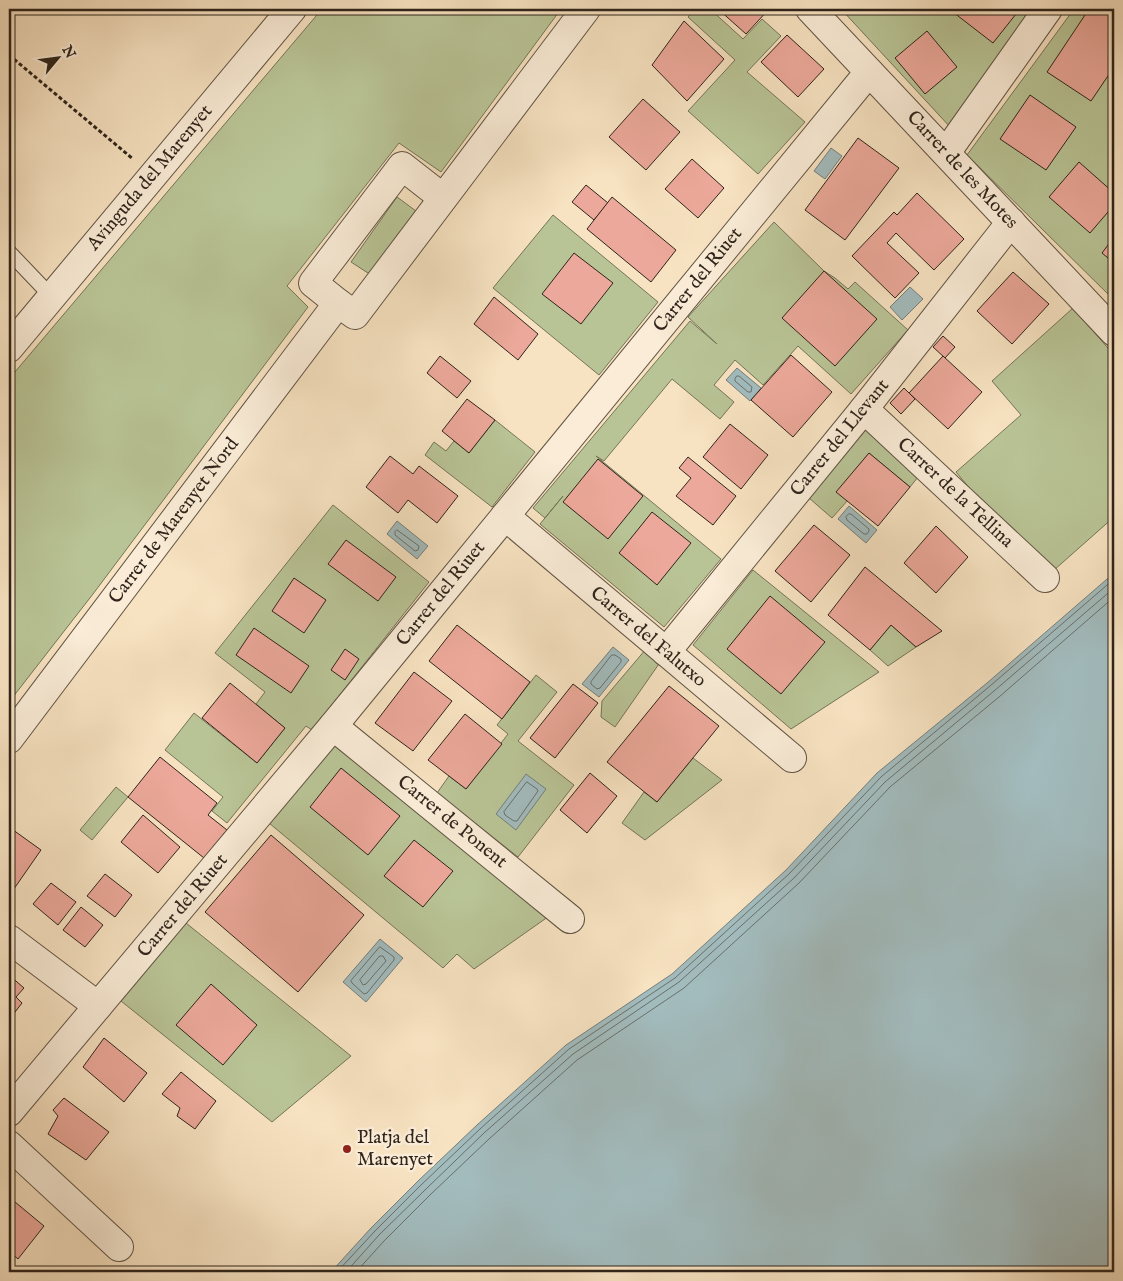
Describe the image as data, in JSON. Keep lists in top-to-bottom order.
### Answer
{
  "streets": {
    "street": [
      "Carrer de les Motes",
      "Avinguda del Marenyet",
      "Carrer del Riuet",
      "Carrer del Llevant",
      "Carrer de la Tellina",
      "Carrer de Marenyet Nord",
      "Carrer del Falutxo",
      "Carrer de Ponent"
    ]
  },
  "crossings": [
    ["Carrer de les Motes", "Carrer del Riuet"],
    ["Carrer de les Motes", "Carrer del Llevant"],
    ["Carrer del Riuet", "Carrer del Falutxo"],
    ["Carrer del Riuet", "Carrer de Ponent"],
    ["Carrer del Llevant", "Carrer de la Tellina"],
    ["Carrer del Llevant", "Carrer del Falutxo"]
  ],
  "places": ["Platja del Marenyet"],
  "north": "top right"
}
